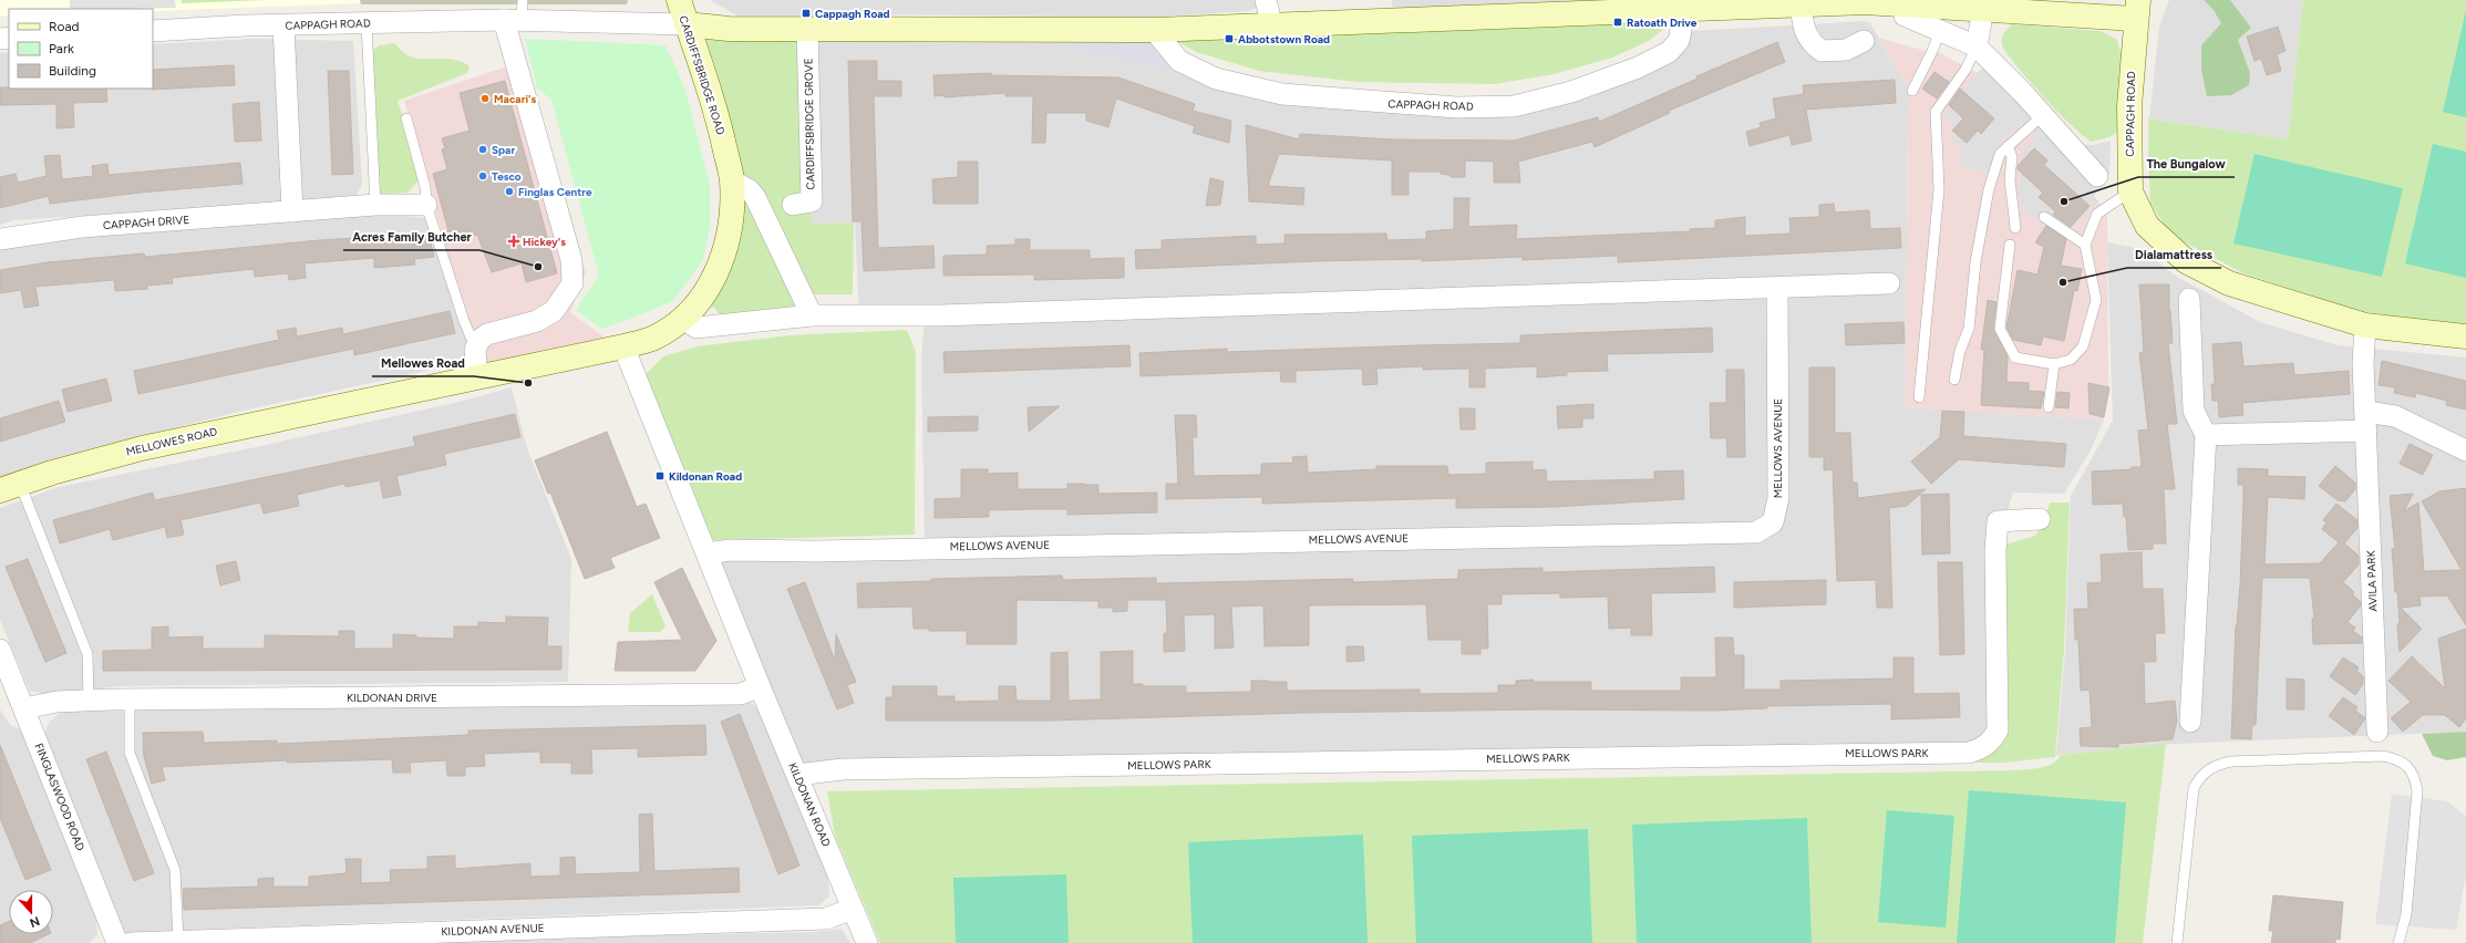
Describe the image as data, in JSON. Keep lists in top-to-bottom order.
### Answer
{
  "streets": {
    "street": [
      "CAPPAGH ROAD",
      "CARDIFFSBRIDGE ROAD",
      "CARDIFFSBRIDGE GROVE",
      "CAPPAGH DRIVE",
      "MELLOWES ROAD",
      "MELLOWS AVENUE",
      "AVILA PARK",
      "KILDONAN DRIVE",
      "MELLOWS PARK",
      "FINGLASWOOD ROAD",
      "KILDONAN ROAD",
      "KILDONAN AVENUE"
    ]
  },
  "crossings": [
    ["CAPPAGH ROAD", "CARDIFFSBRIDGE ROAD"],
    ["CAPPAGH ROAD", "CARDIFFSBRIDGE GROVE"],
    ["CAPPAGH ROAD", "AVILA PARK"],
    ["CARDIFFSBRIDGE ROAD", "MELLOWES ROAD"],
    ["MELLOWES ROAD", "KILDONAN ROAD"],
    ["MELLOWS AVENUE", "KILDONAN ROAD"],
    ["KILDONAN DRIVE", "FINGLASWOOD ROAD"],
    ["KILDONAN DRIVE", "KILDONAN ROAD"],
    ["MELLOWS PARK", "KILDONAN ROAD"],
    ["KILDONAN ROAD", "KILDONAN AVENUE"]
  ],
  "places": {
    "transit": [
      "Cappagh Road",
      "Ratoath Drive",
      "Abbotstown Road",
      "Kildonan Road"
    ],
    "other": [
      "Macari's",
      "Spar",
      "Tesco",
      "Finglas Centre",
      "The Bungalow",
      "Acres Family Butcher",
      "Dialamattress",
      "Mellowes Road"
    ],
    "health": ["Hickey's"]
  },
  "legend": ["Road", "Park", "Building"],
  "north": "bottom"
}
